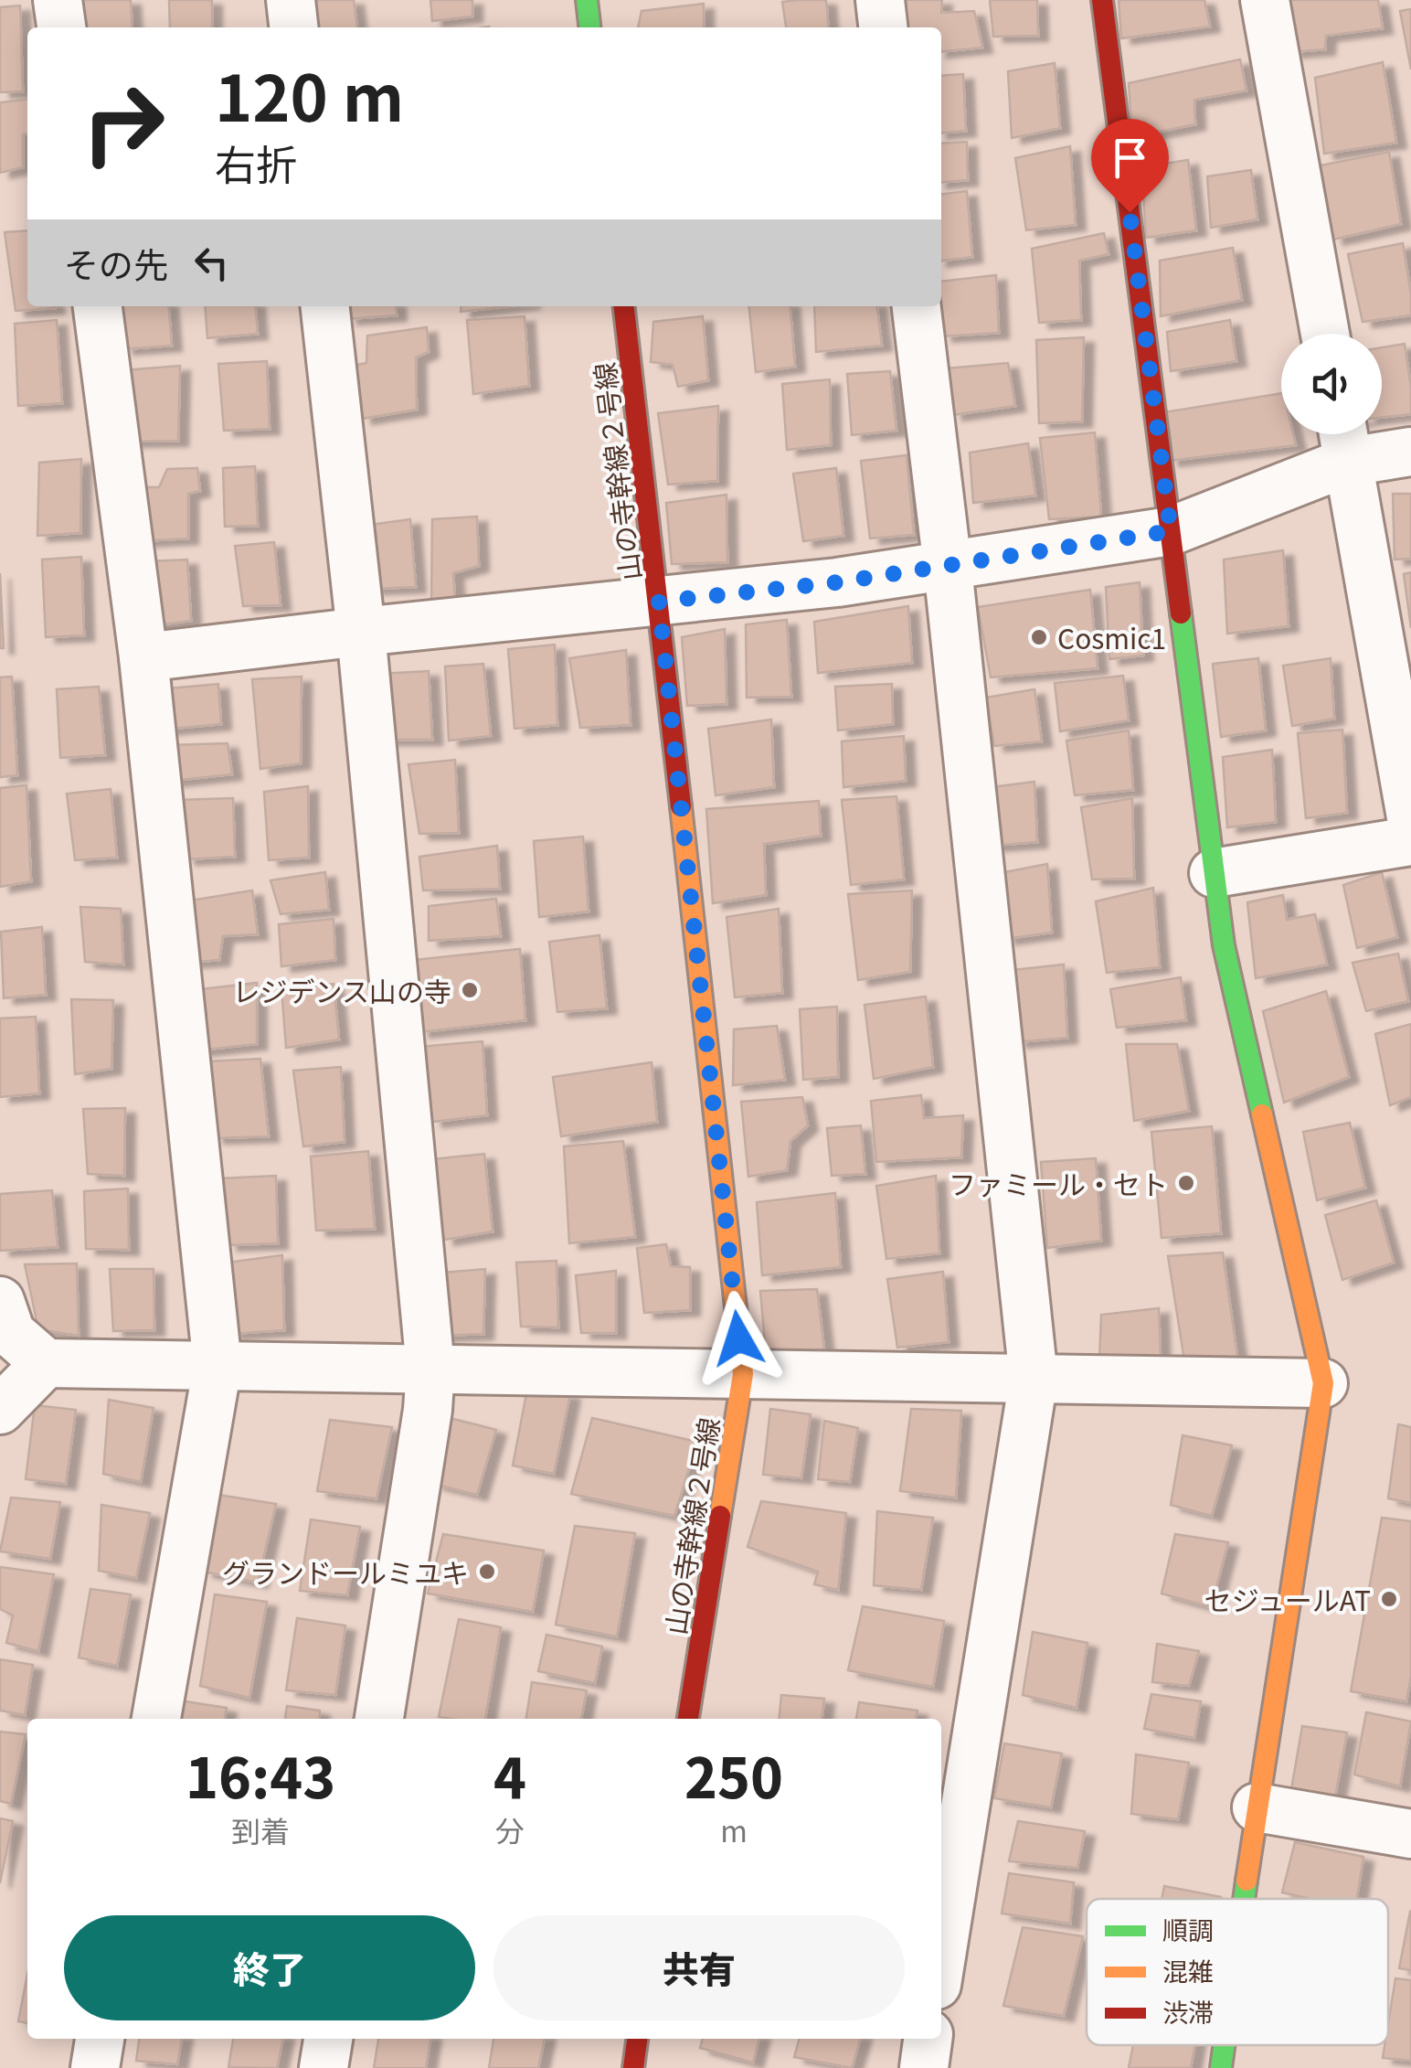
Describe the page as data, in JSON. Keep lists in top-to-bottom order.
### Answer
{
  "streets": {
    "street": ["山の寺幹線２号線"]
  },
  "places": [
    "Cosmic1",
    "レジデンス山の寺",
    "ファミール・セト",
    "グランドールミユキ",
    "セジュールAT"
  ],
  "legend": ["順調", "混雑", "渋滞"],
  "page": {
    "turn": ["120 m", "右折"],
    "then": "その先",
    "eta": [
      "16:43",
      "到着",
      "4",
      "分",
      "250",
      "m"
    ],
    "buttons": ["終了", "共有"]
  }
}
